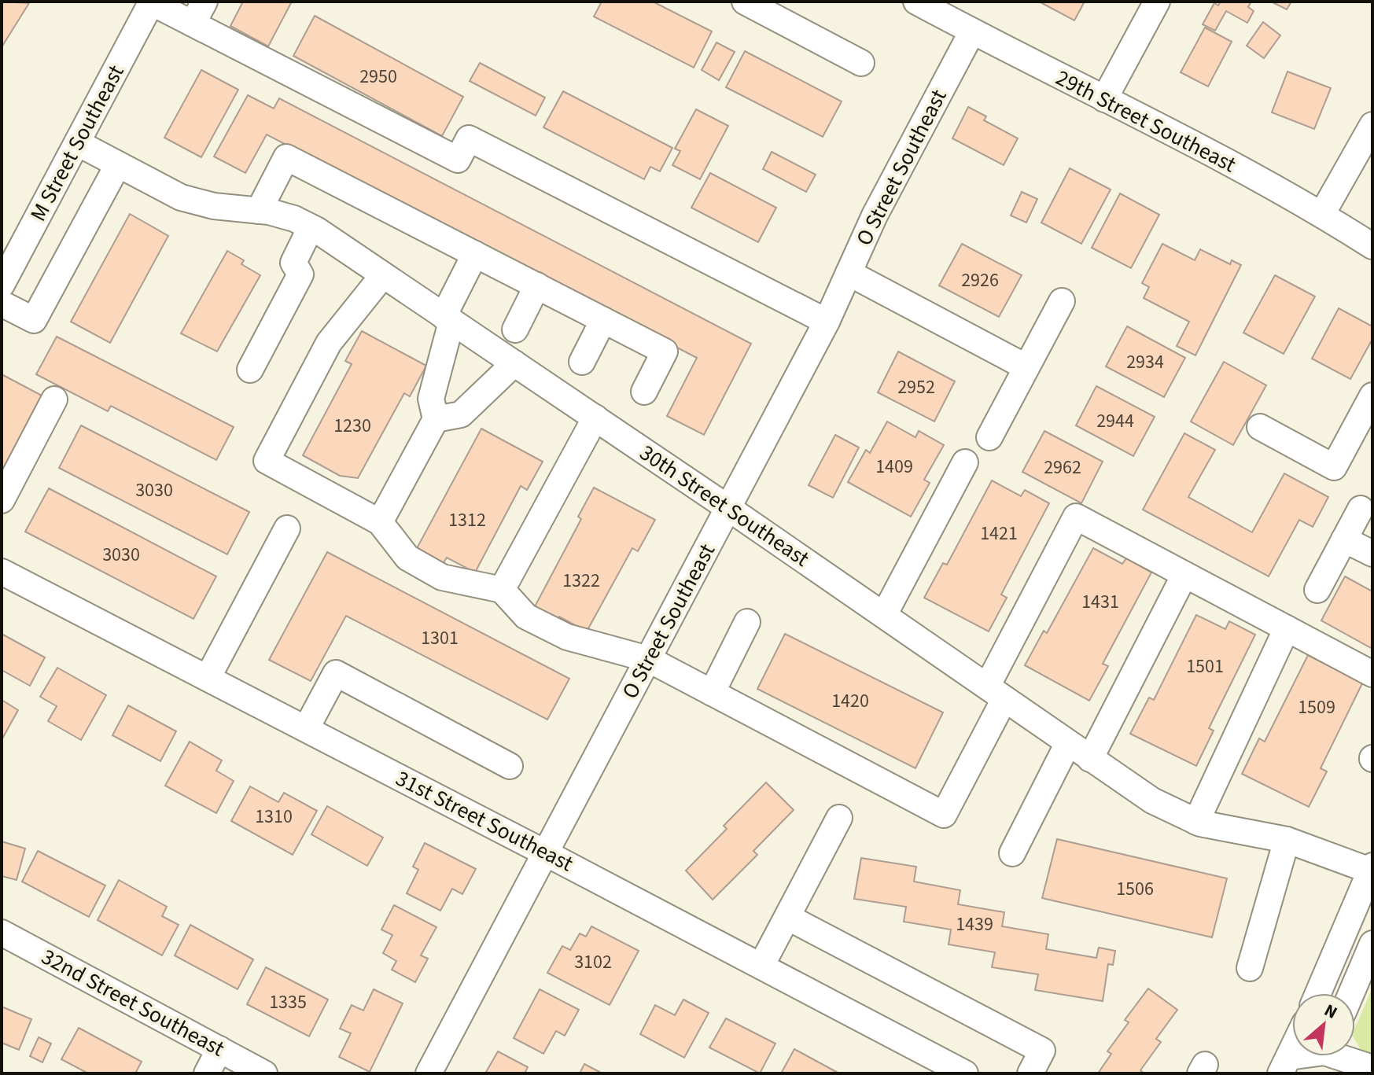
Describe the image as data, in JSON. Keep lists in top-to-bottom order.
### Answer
{
  "streets": {
    "street": [
      "29th Street Southeast",
      "M Street Southeast",
      "O Street Southeast",
      "30th Street Southeast",
      "31st Street Southeast",
      "32nd Street Southeast"
    ]
  },
  "crossings": [
    ["29th Street Southeast", "O Street Southeast"],
    ["M Street Southeast", "30th Street Southeast"],
    ["O Street Southeast", "30th Street Southeast"],
    ["O Street Southeast", "31st Street Southeast"]
  ],
  "house_numbers": [
    "2950",
    "2926",
    "2934",
    "2952",
    "2944",
    "1230",
    "1409",
    "2962",
    "3030",
    "1312",
    "1421",
    "3030",
    "1322",
    "1431",
    "1301",
    "1501",
    "1420",
    "1509",
    "1310",
    "1506",
    "1439",
    "3102",
    "1335"
  ],
  "north": "top right"
}
